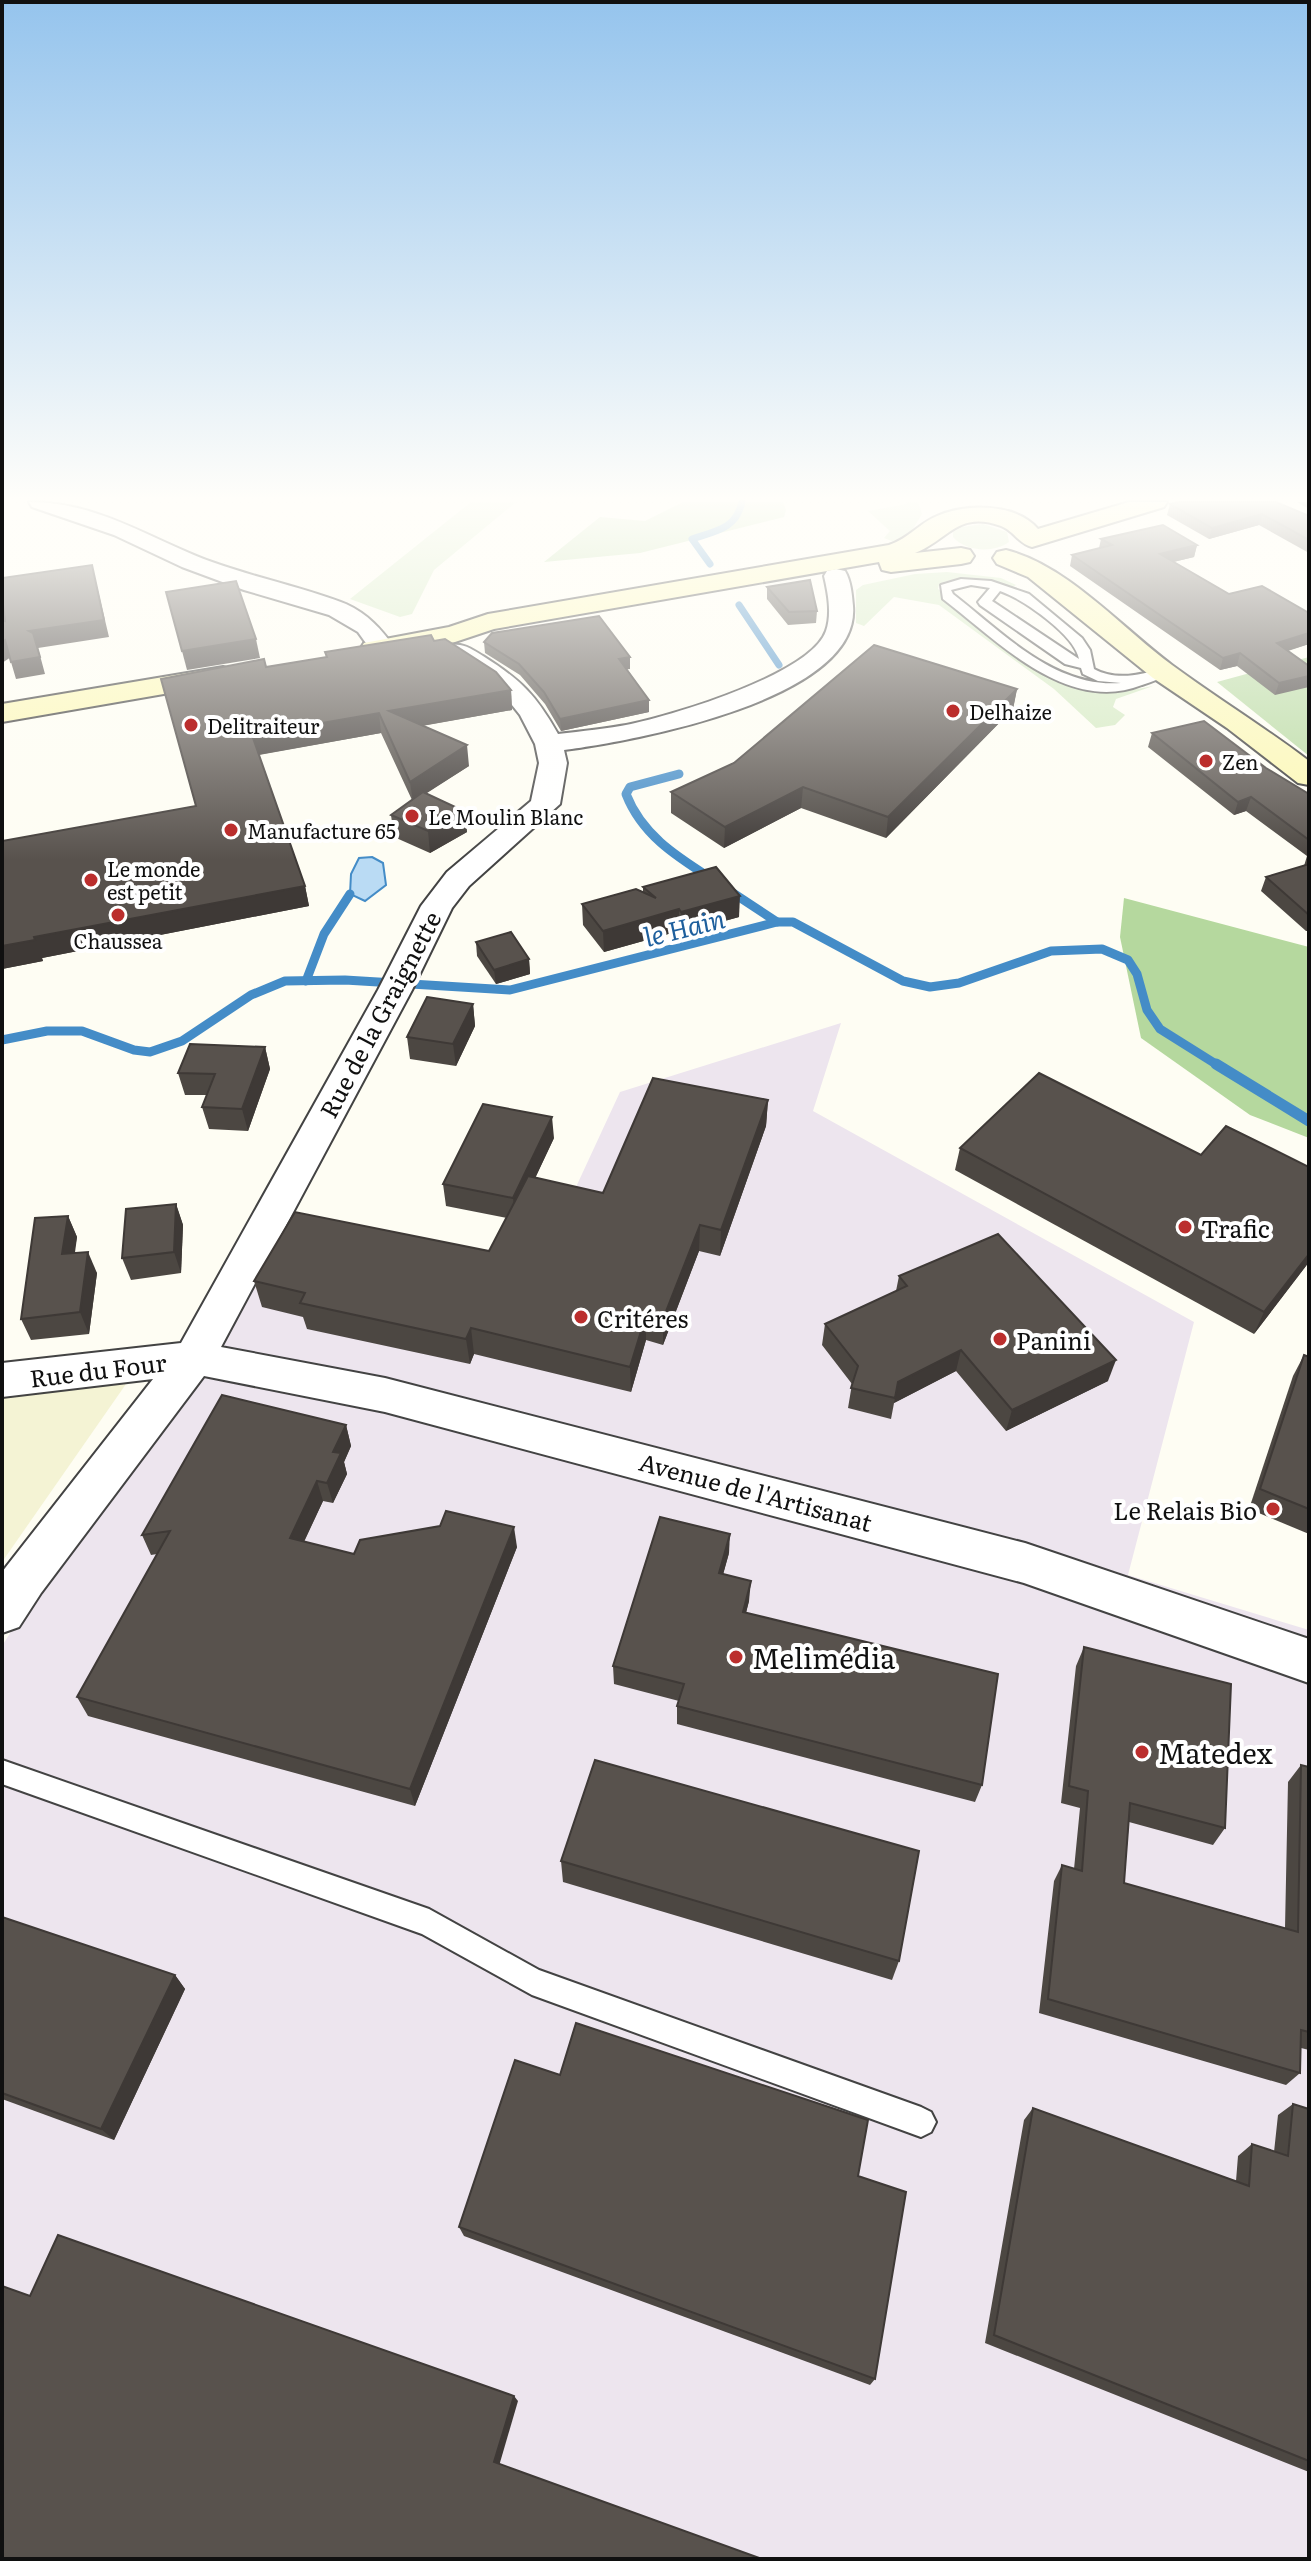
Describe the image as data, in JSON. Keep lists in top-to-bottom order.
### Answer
{
  "streets": {
    "street": ["Rue de la Graignette", "Rue du Four", "Avenue de l'Artisanat"]
  },
  "crossings": [
    ["Rue de la Graignette", "Rue du Four"],
    ["Rue de la Graignette", "Avenue de l'Artisanat"],
    ["Rue du Four", "Avenue de l'Artisanat"]
  ],
  "water": ["le Hain"],
  "places": [
    "Delhaize",
    "Delitraiteur",
    "Zen",
    "Le Moulin Blanc",
    "Manufacture 65",
    "Le monde est petit",
    "Chaussea",
    "Trafic",
    "Critéres",
    "Panini",
    "Le Relais Bio",
    "Melimédia",
    "Matedex"
  ]
}
